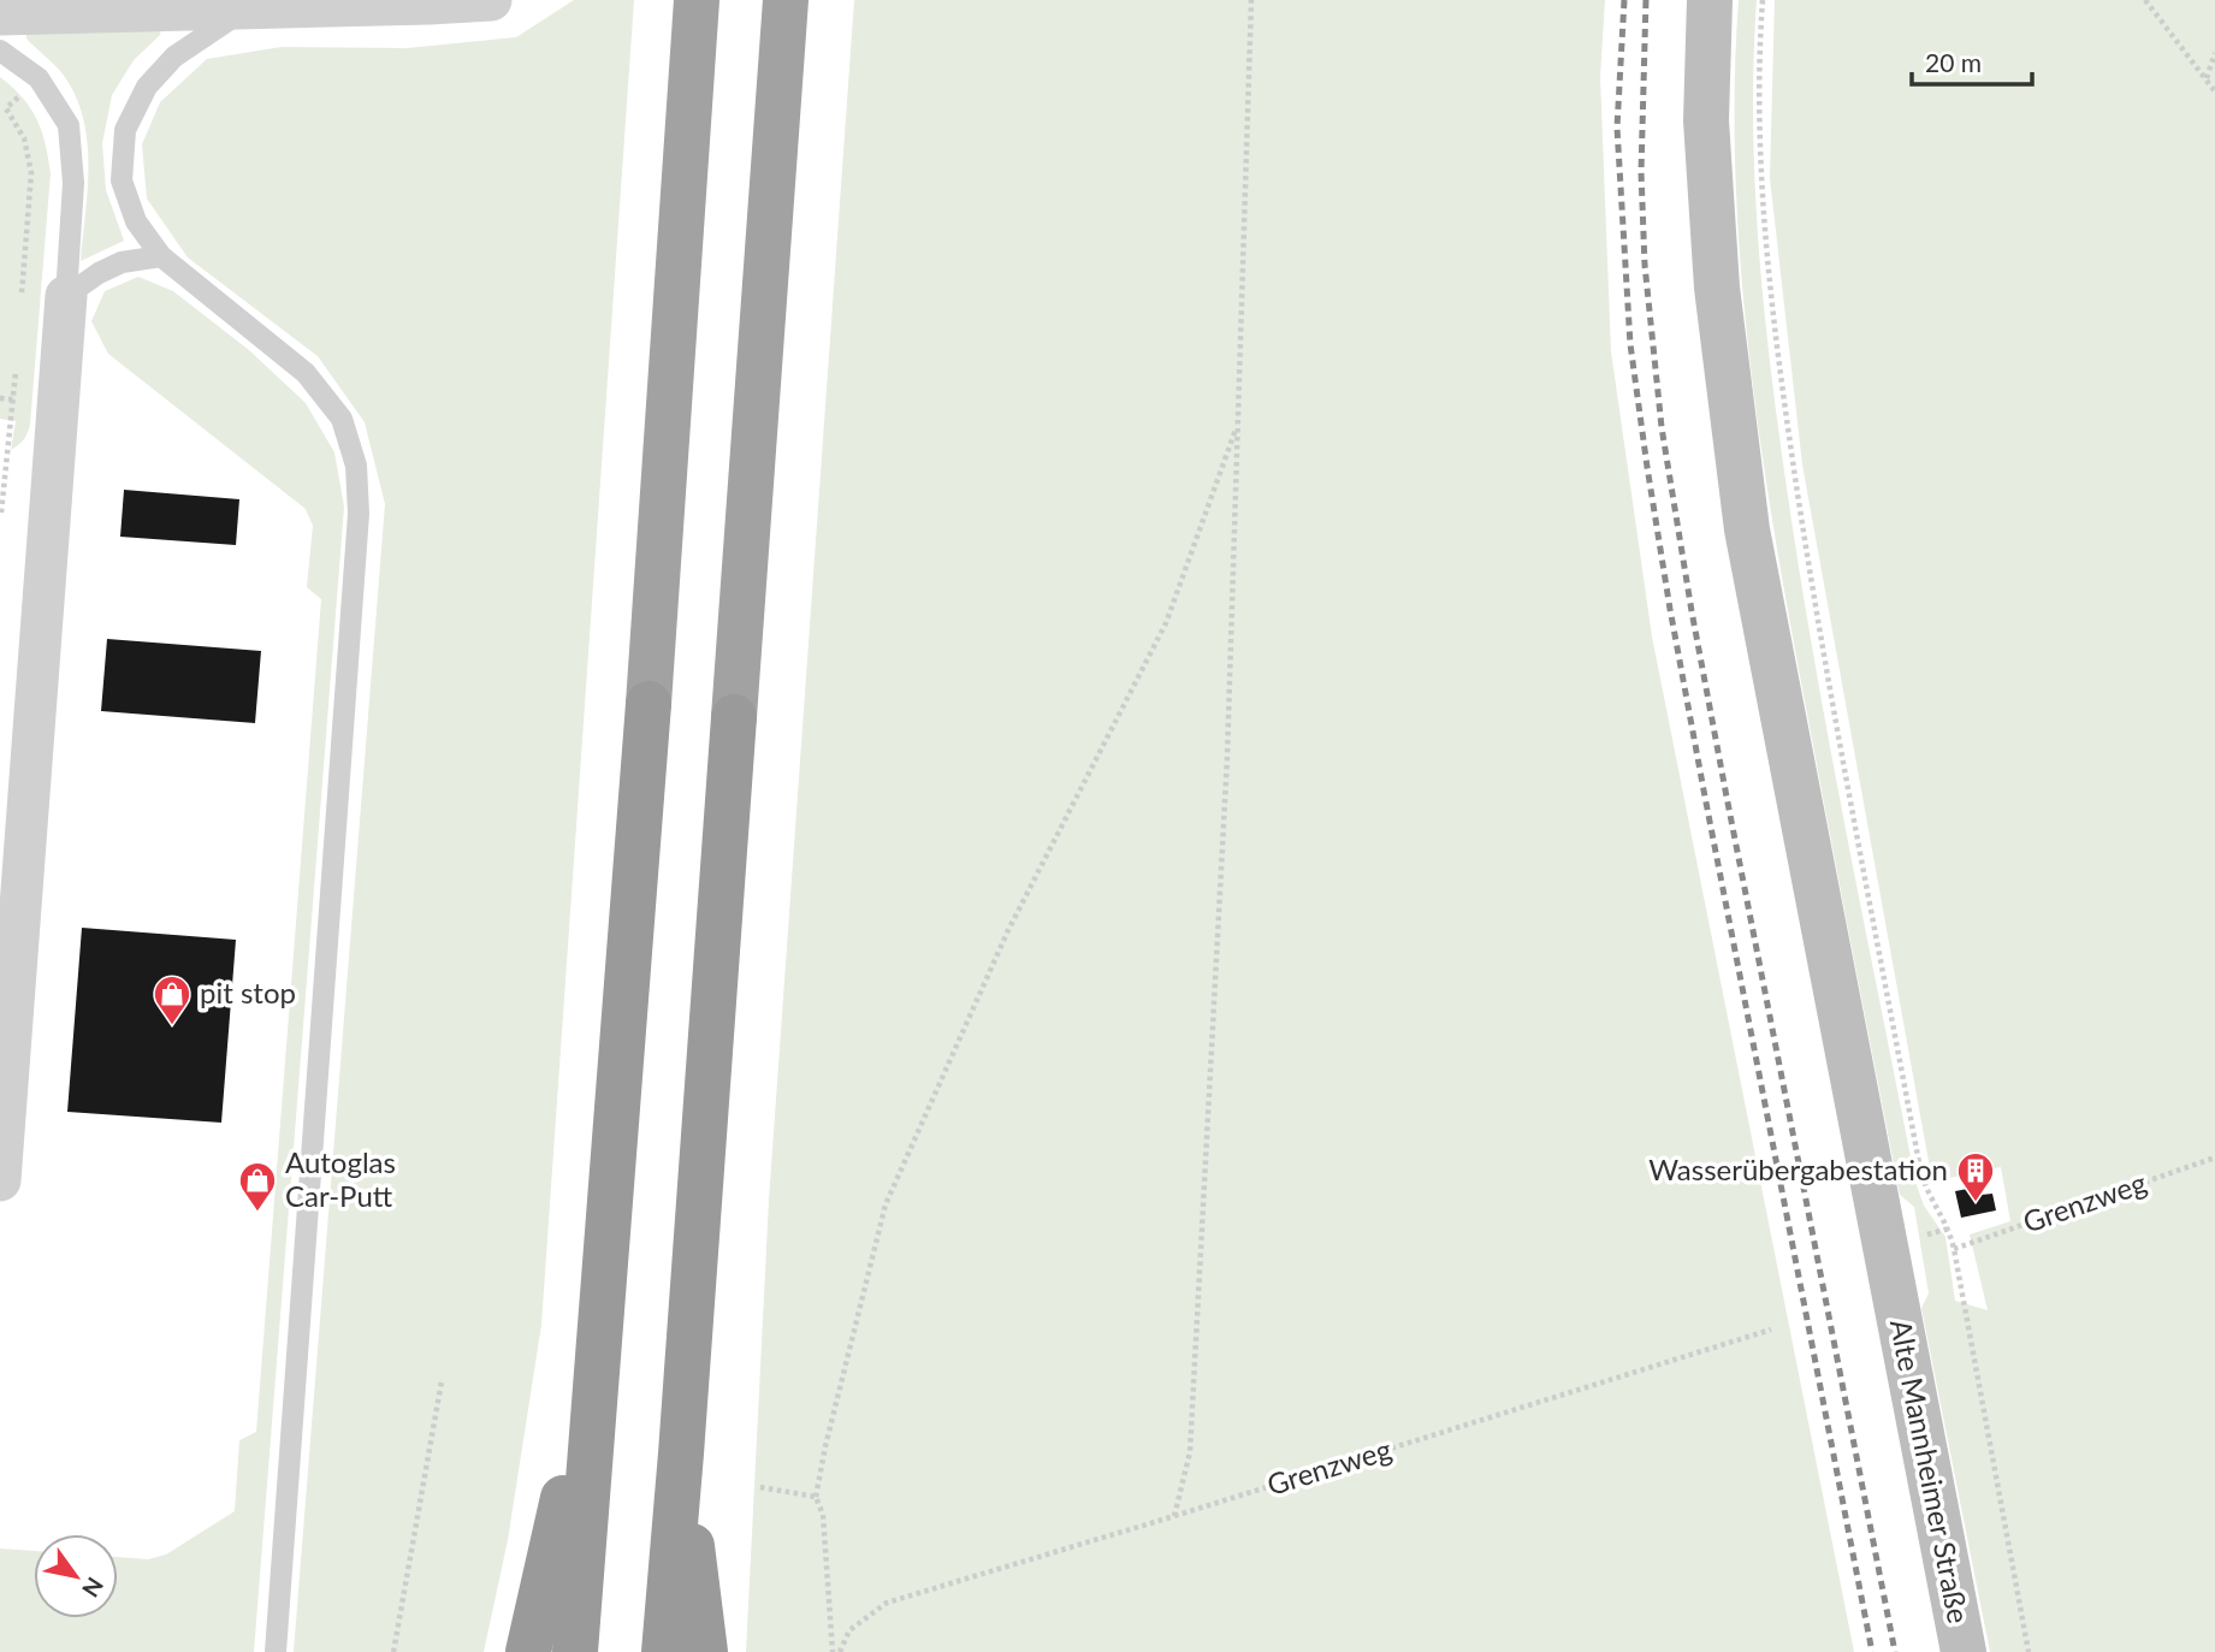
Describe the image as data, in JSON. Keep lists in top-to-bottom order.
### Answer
{
  "streets": {
    "main road": ["Alte Mannheimer Straße"],
    "path": ["Grenzweg"]
  },
  "places": {
    "shop": ["pit stop", "Autoglas Car-Putt"],
    "building": ["Wasserübergabestation"]
  },
  "scale_bar": "20 m",
  "north": "bottom right"
}
